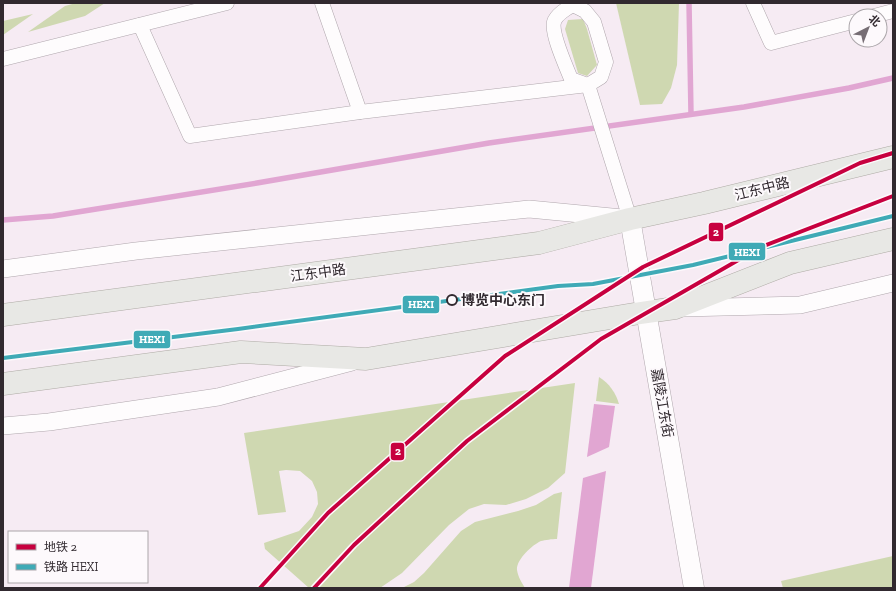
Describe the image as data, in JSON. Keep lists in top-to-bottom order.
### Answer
{
  "streets": {
    "main road": ["江东中路", "嘉陵江东街"]
  },
  "crossings": [
    ["江东中路", "嘉陵江东街"]
  ],
  "places": ["博览中心东门"],
  "lines": ["metro line 2", "rail line HEXI"],
  "legend": ["地铁 2", "铁路 HEXI"],
  "north": "top right"
}
